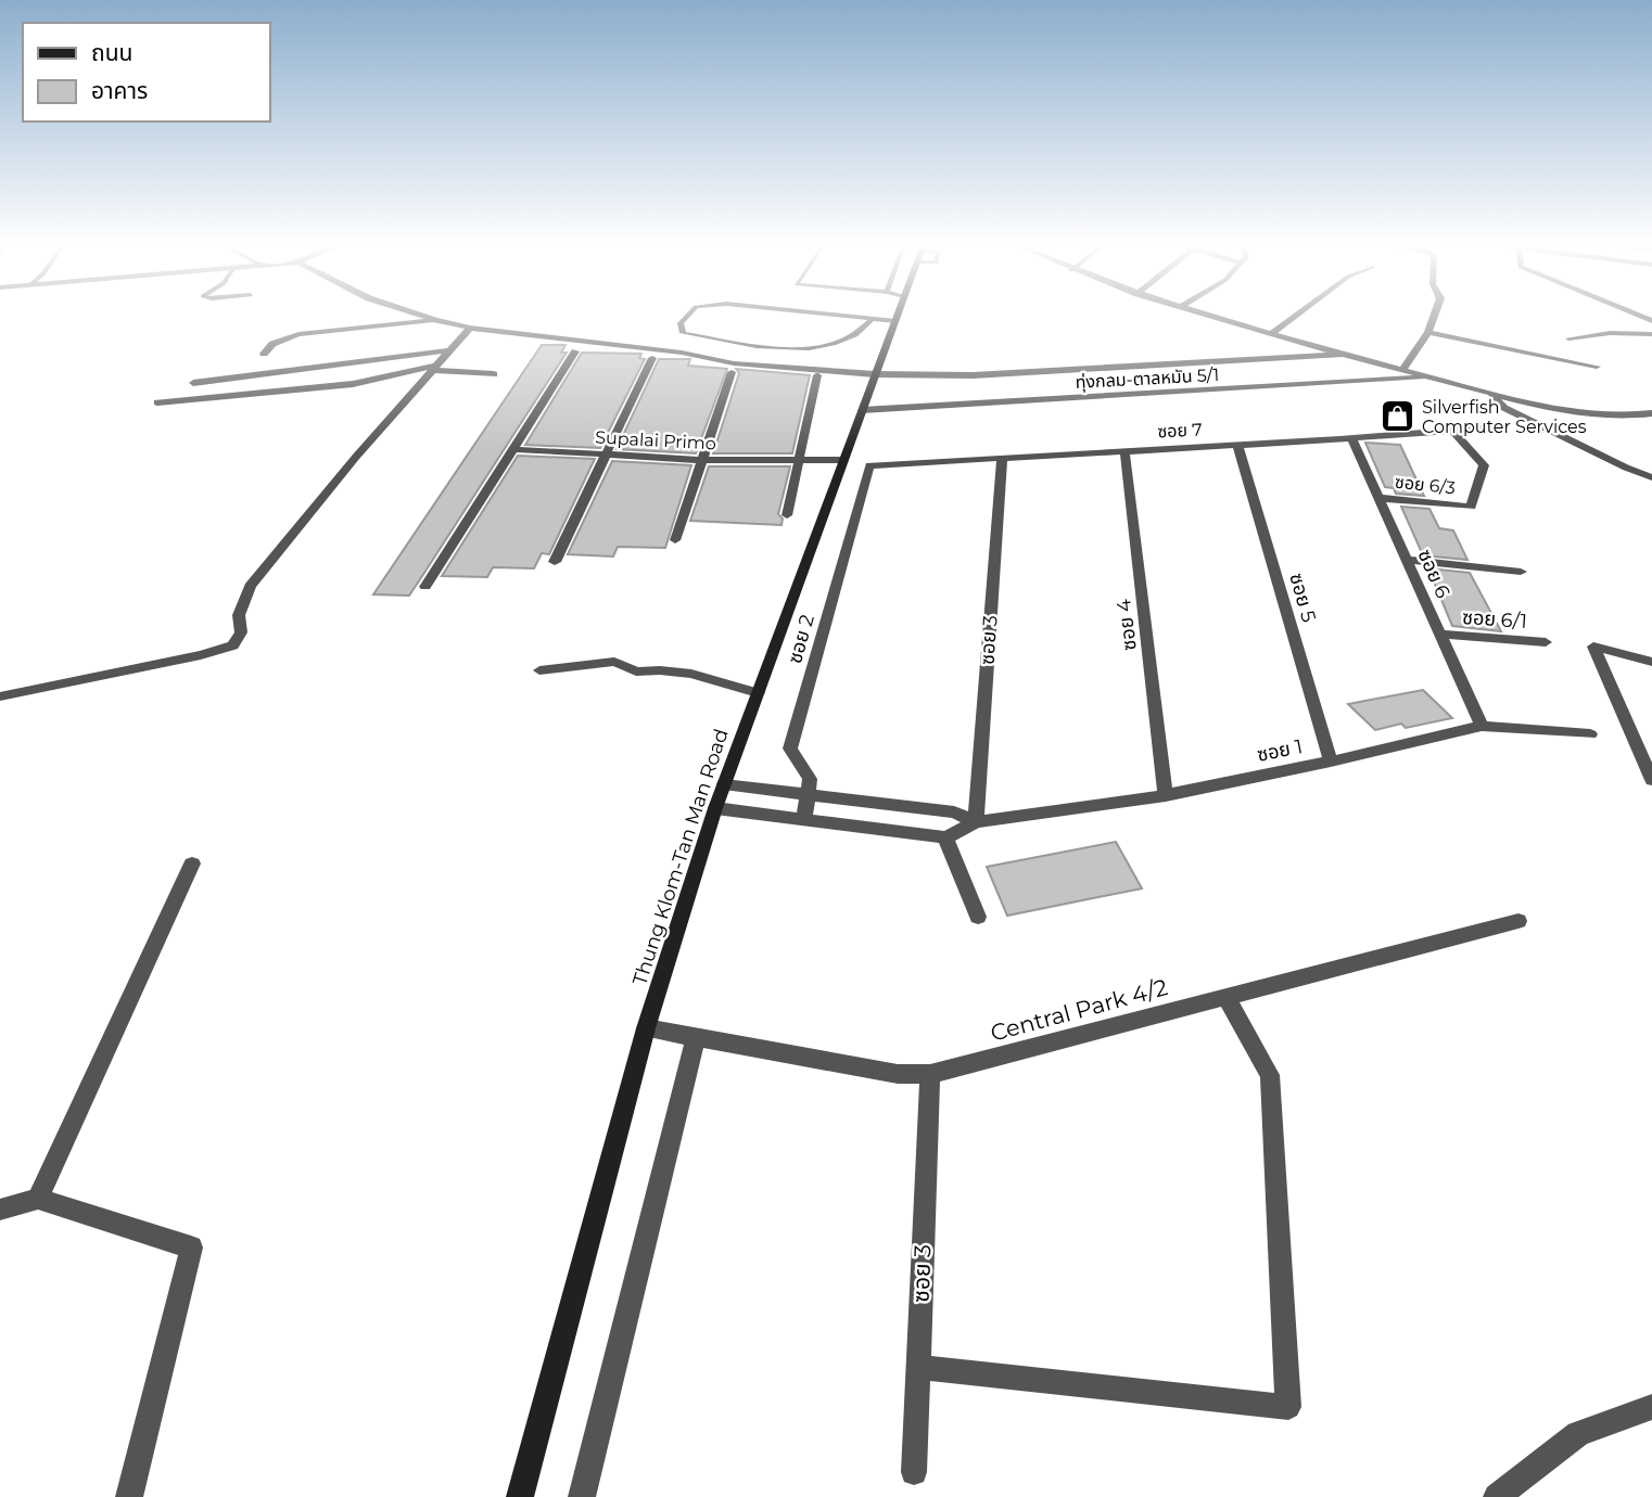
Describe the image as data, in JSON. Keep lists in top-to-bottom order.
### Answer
{
  "streets": {
    "street": [
      "ทุ่งกลม-ตาลหมัน 5/1",
      "ซอย 7",
      "Supalai Primo",
      "ซอย 6/3",
      "ซอย 6",
      "ซอย 5",
      "ซอย 6/1",
      "ซอย 4",
      "ซอย 2",
      "ซอย 3",
      "ซอย 1",
      "Thung Klom-Tan Man Road",
      "Central Park 4/2"
    ]
  },
  "crossings": [
    ["ทุ่งกลม-ตาลหมัน 5/1", "Thung Klom-Tan Man Road"],
    ["ซอย 7", "ซอย 6/3"],
    ["ซอย 7", "ซอย 6"],
    ["ซอย 7", "ซอย 5"],
    ["ซอย 7", "ซอย 4"],
    ["ซอย 7", "ซอย 2"],
    ["ซอย 7", "ซอย 3"],
    ["Supalai Primo", "Thung Klom-Tan Man Road"],
    ["ซอย 6/3", "ซอย 6"],
    ["ซอย 6", "ซอย 6/1"],
    ["ซอย 6", "ซอย 1"],
    ["ซอย 5", "ซอย 1"],
    ["ซอย 4", "ซอย 1"],
    ["ซอย 2", "ซอย 1"],
    ["ซอย 3", "ซอย 1"],
    ["ซอย 3", "Central Park 4/2"],
    ["ซอย 1", "Thung Klom-Tan Man Road"],
    ["Thung Klom-Tan Man Road", "Central Park 4/2"]
  ],
  "places": {
    "shop": ["Silverfish Computer Services"]
  },
  "legend": ["ถนน", "อาคาร"]
}
